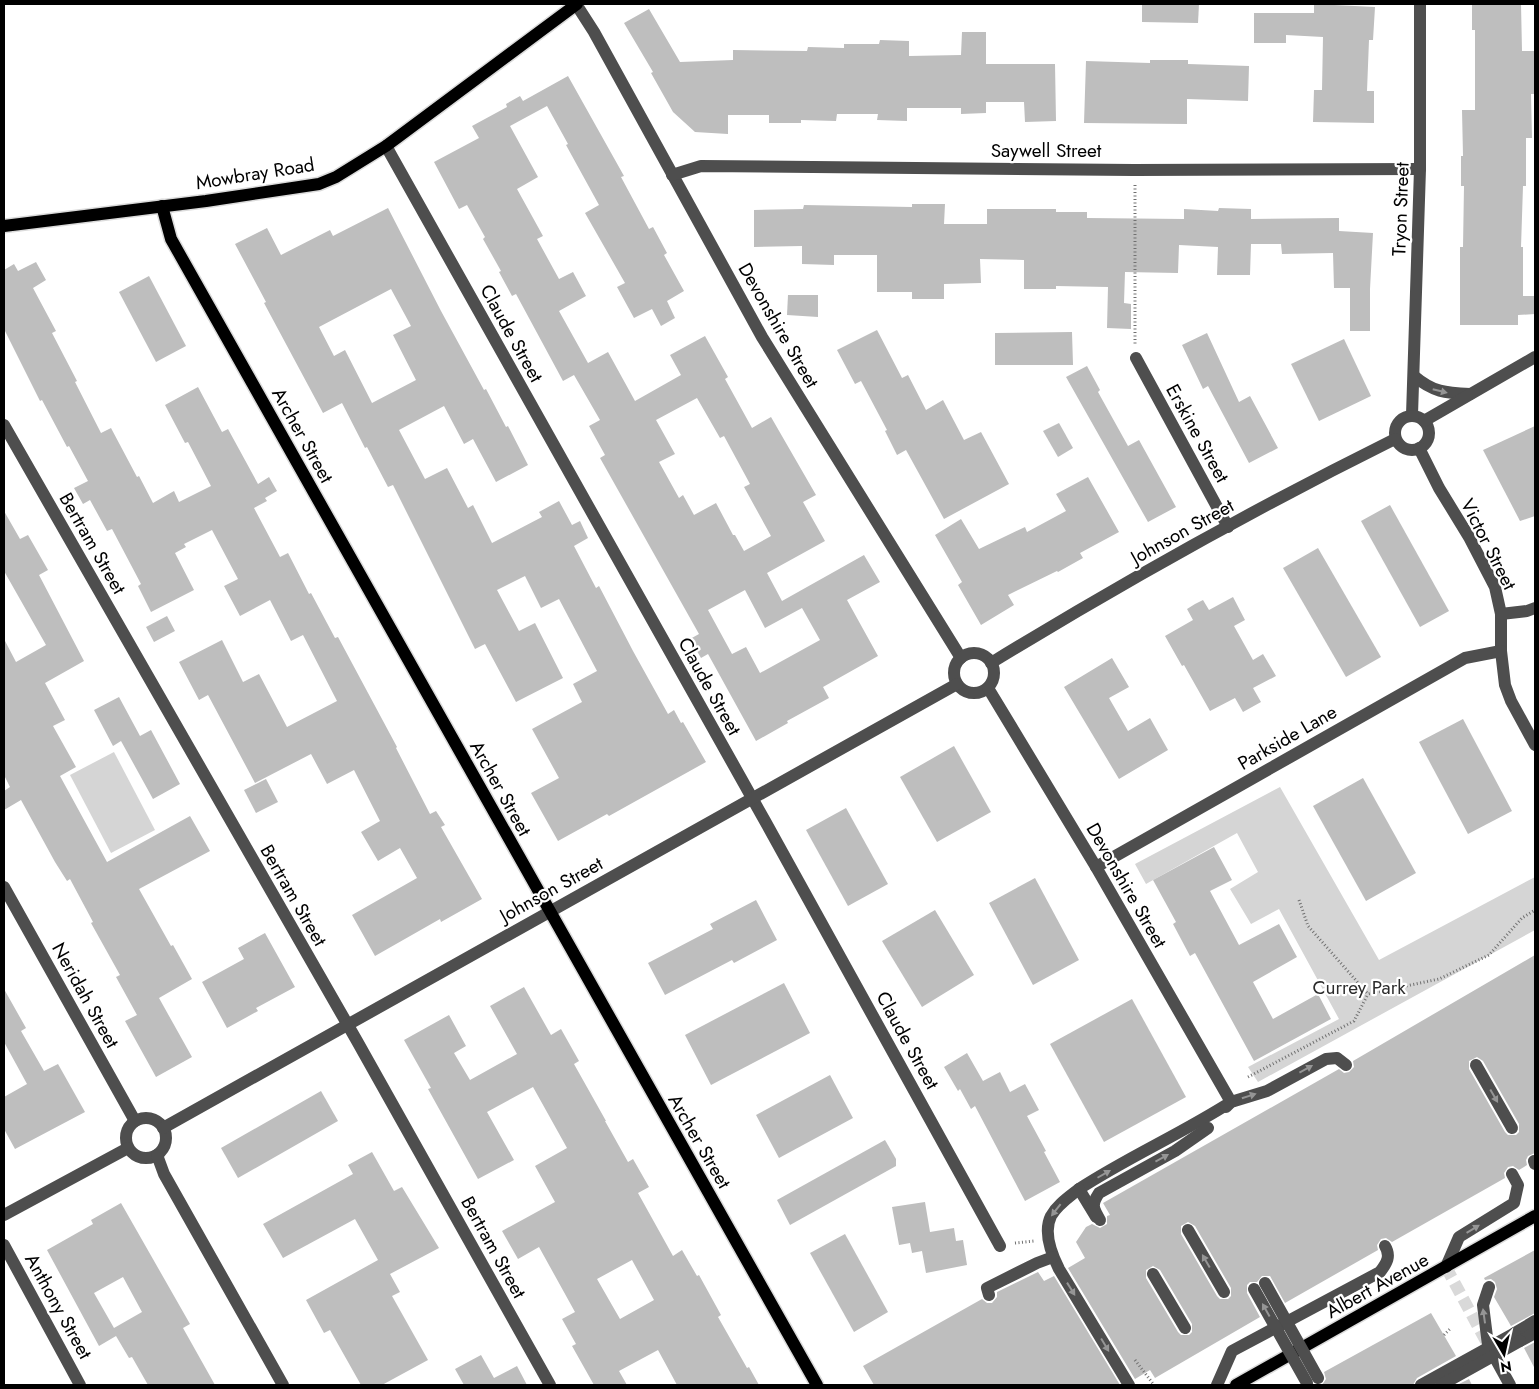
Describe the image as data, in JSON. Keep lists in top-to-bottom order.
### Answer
{
  "streets": {
    "main road": ["Mowbray Road", "Archer Street", "Albert Avenue"],
    "street": [
      "Saywell Street",
      "Tryon Street",
      "Devonshire Street",
      "Claude Street",
      "Erskine Street",
      "Johnson Street",
      "Bertram Street",
      "Victor Street",
      "Parkside Lane",
      "Neridah Street",
      "Anthony Street"
    ]
  },
  "crossings": [
    ["Saywell Street", "Tryon Street"],
    ["Saywell Street", "Devonshire Street"],
    ["Mowbray Road", "Devonshire Street"],
    ["Mowbray Road", "Claude Street"],
    ["Mowbray Road", "Archer Street"],
    ["Tryon Street", "Johnson Street"],
    ["Tryon Street", "Victor Street"],
    ["Devonshire Street", "Johnson Street"],
    ["Devonshire Street", "Parkside Lane"],
    ["Claude Street", "Johnson Street"],
    ["Erskine Street", "Johnson Street"],
    ["Archer Street", "Johnson Street"],
    ["Johnson Street", "Bertram Street"],
    ["Johnson Street", "Victor Street"],
    ["Johnson Street", "Neridah Street"],
    ["Victor Street", "Parkside Lane"]
  ],
  "parks": ["Currey Park"],
  "north": "bottom"
}
